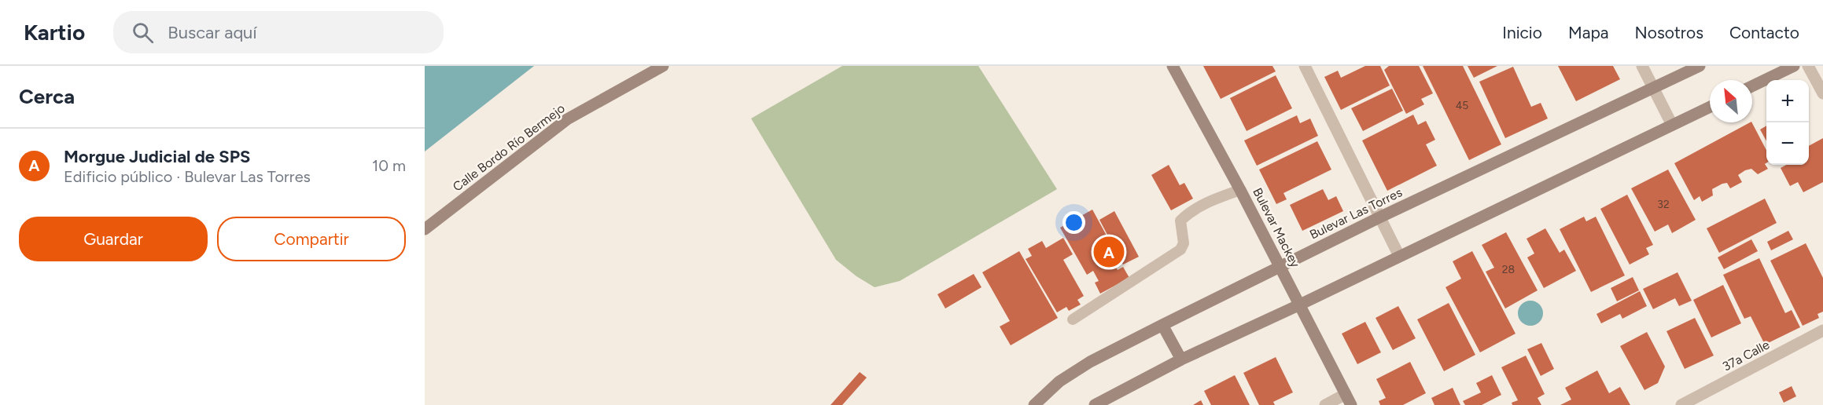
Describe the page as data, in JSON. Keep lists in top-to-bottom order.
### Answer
{
  "streets": {
    "street": [
      "Calle Bordo Río Bermejo",
      "Bulevar Las Torres",
      "Bulevar Mackey",
      "37a Calle"
    ]
  },
  "crossings": [
    ["Bulevar Las Torres", "Bulevar Mackey"]
  ],
  "house_numbers": ["45", "32", "28"],
  "north": "top left",
  "page": {
    "header": "Kartio",
    "search": "Buscar aquí",
    "nav": [
      "Inicio",
      "Mapa",
      "Nosotros",
      "Contacto"
    ],
    "heading": "Cerca",
    "map_buttons": ["+", "−"],
    "list": [
      {
        "mark": "A",
        "name": "Morgue Judicial de SPS",
        "note": "Edificio público · Bulevar Las Torres",
        "value": "10 m"
      }
    ],
    "buttons": ["Guardar", "Compartir"],
    "pins": "A"
  }
}
